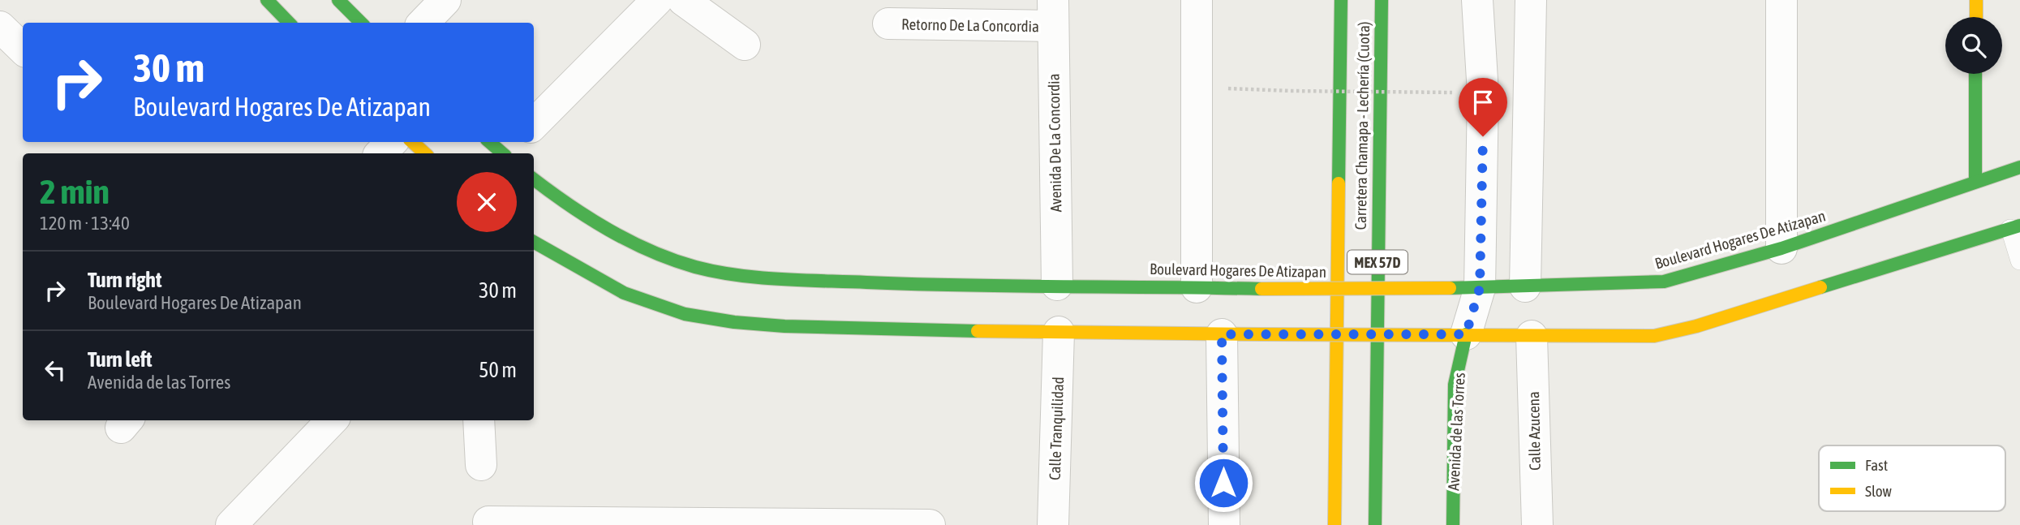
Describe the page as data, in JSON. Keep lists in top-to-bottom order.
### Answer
{
  "streets": {
    "main road": [
      "Carretera Chamapa - Lechería (Cuota)",
      "Boulevard Hogares De Atizapan",
      "MEX 57D",
      "Avenida de las Torres"
    ],
    "street": [
      "Retorno De La Concordia",
      "Avenida De La Concordia",
      "Calle Tranquilidad",
      "Calle Azucena"
    ]
  },
  "crossings": [
    ["Retorno De La Concordia", "Avenida De La Concordia"],
    ["Avenida De La Concordia", "Boulevard Hogares De Atizapan"],
    ["Boulevard Hogares De Atizapan", "Avenida de las Torres"]
  ],
  "legend": ["Fast", "Slow"],
  "page": {
    "turn": ["30 m", "Boulevard Hogares De Atizapan"],
    "heading": ["2 min", "120 m · 13:40"],
    "list": [
      {
        "name": "Turn right",
        "note": "Boulevard Hogares De Atizapan",
        "value": "30 m"
      },
      {
        "name": "Turn left",
        "note": "Avenida de las Torres",
        "value": "50 m"
      }
    ]
  }
}
